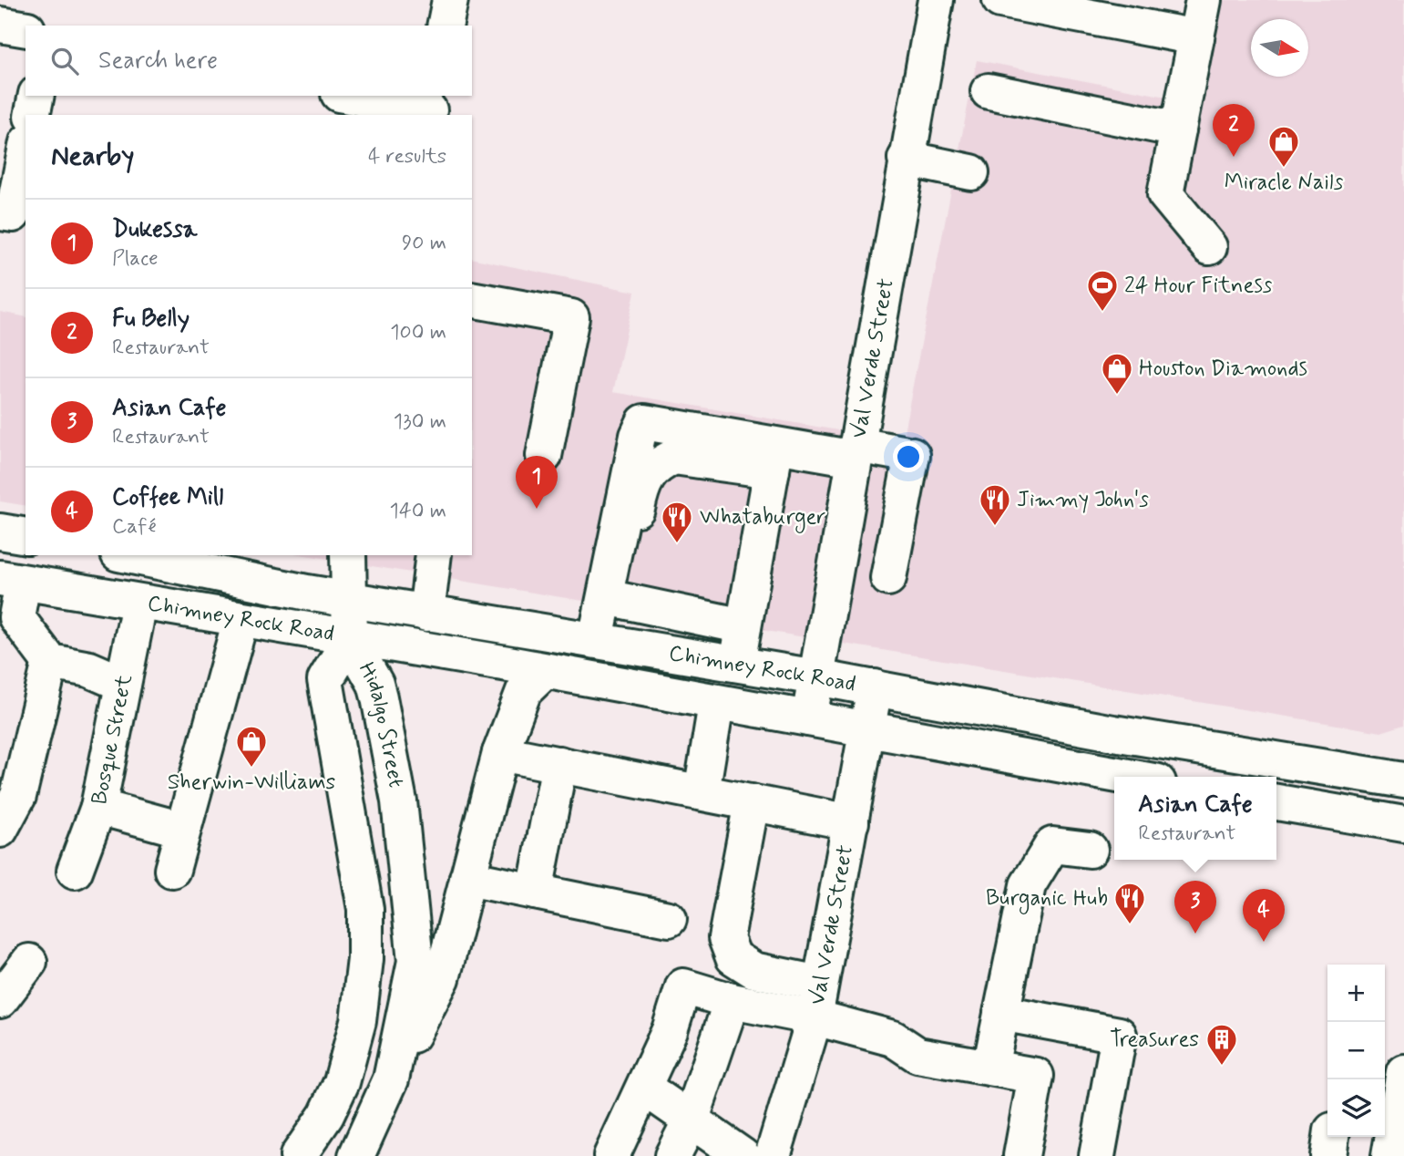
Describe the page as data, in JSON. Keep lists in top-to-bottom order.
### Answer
{
  "streets": {
    "street": [
      "Val Verde Street",
      "Chimney Rock Road",
      "Hidalgo Street",
      "Bosque Street"
    ]
  },
  "crossings": [
    ["Val Verde Street", "Chimney Rock Road"],
    ["Chimney Rock Road", "Hidalgo Street"],
    ["Chimney Rock Road", "Bosque Street"]
  ],
  "places": {
    "shop": ["Miracle Nails", "Houston Diamonds", "Sherwin-Williams"],
    "sports": ["24 Hour Fitness"],
    "restaurant": ["Jimmy John's", "Whataburger", "Burganic Hub"],
    "building": ["Treasures"]
  },
  "north": "right",
  "page": {
    "search": "Search here",
    "pins": [
      "2",
      "1",
      "3",
      "4"
    ],
    "heading": ["Nearby", "4 results"],
    "list": [
      {
        "mark": "1",
        "name": "Dukessa",
        "note": "Place",
        "value": "90 m"
      },
      {
        "mark": "2",
        "name": "Fu Belly",
        "note": "Restaurant",
        "value": "100 m"
      },
      {
        "mark": "3",
        "name": "Asian Cafe",
        "note": "Restaurant",
        "value": "130 m"
      },
      {
        "mark": "4",
        "name": "Coffee Mill",
        "note": "Café",
        "value": "140 m"
      }
    ],
    "popup": ["Asian Cafe", "Restaurant"],
    "map_buttons": ["+", "−"]
  }
}
